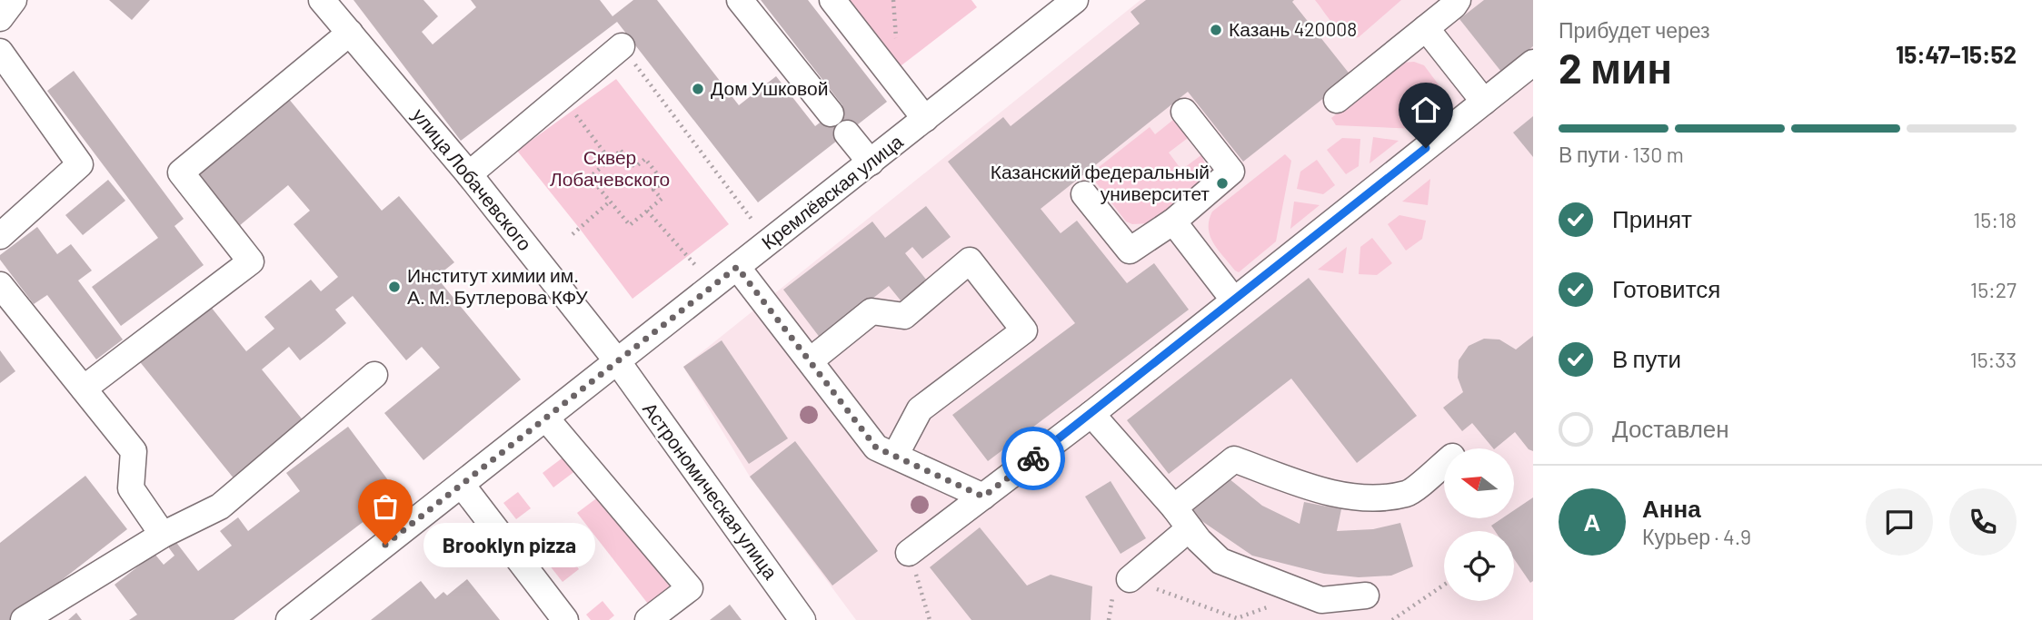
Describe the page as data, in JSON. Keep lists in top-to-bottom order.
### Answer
{
  "streets": {
    "street": ["улица Лобачевского", "Кремлёвская улица", "Астрономическая улица"]
  },
  "crossings": [
    ["улица Лобачевского", "Кремлёвская улица"],
    ["улица Лобачевского", "Астрономическая улица"],
    ["Кремлёвская улица", "Астрономическая улица"]
  ],
  "parks": ["Сквер Лобачевского"],
  "places": [
    "Казань 420008",
    "Дом Ушковой",
    "Казанский федеральный университет",
    "Институт химии им. А. М. Бутлерова КФУ",
    "Brooklyn pizza"
  ],
  "north": "left",
  "page": {
    "heading": ["2 мин", "Прибудет через", "15:47–15:52"],
    "panel": ["Анна", "Курьер · 4.9"],
    "bar": "В пути · 130 m",
    "list": [
      ["Принят", "15:18"],
      ["Готовится", "15:27"],
      ["В пути", "15:33"],
      "Доставлен"
    ],
    "round": "А",
    "bubble": "Brooklyn pizza"
  }
}
